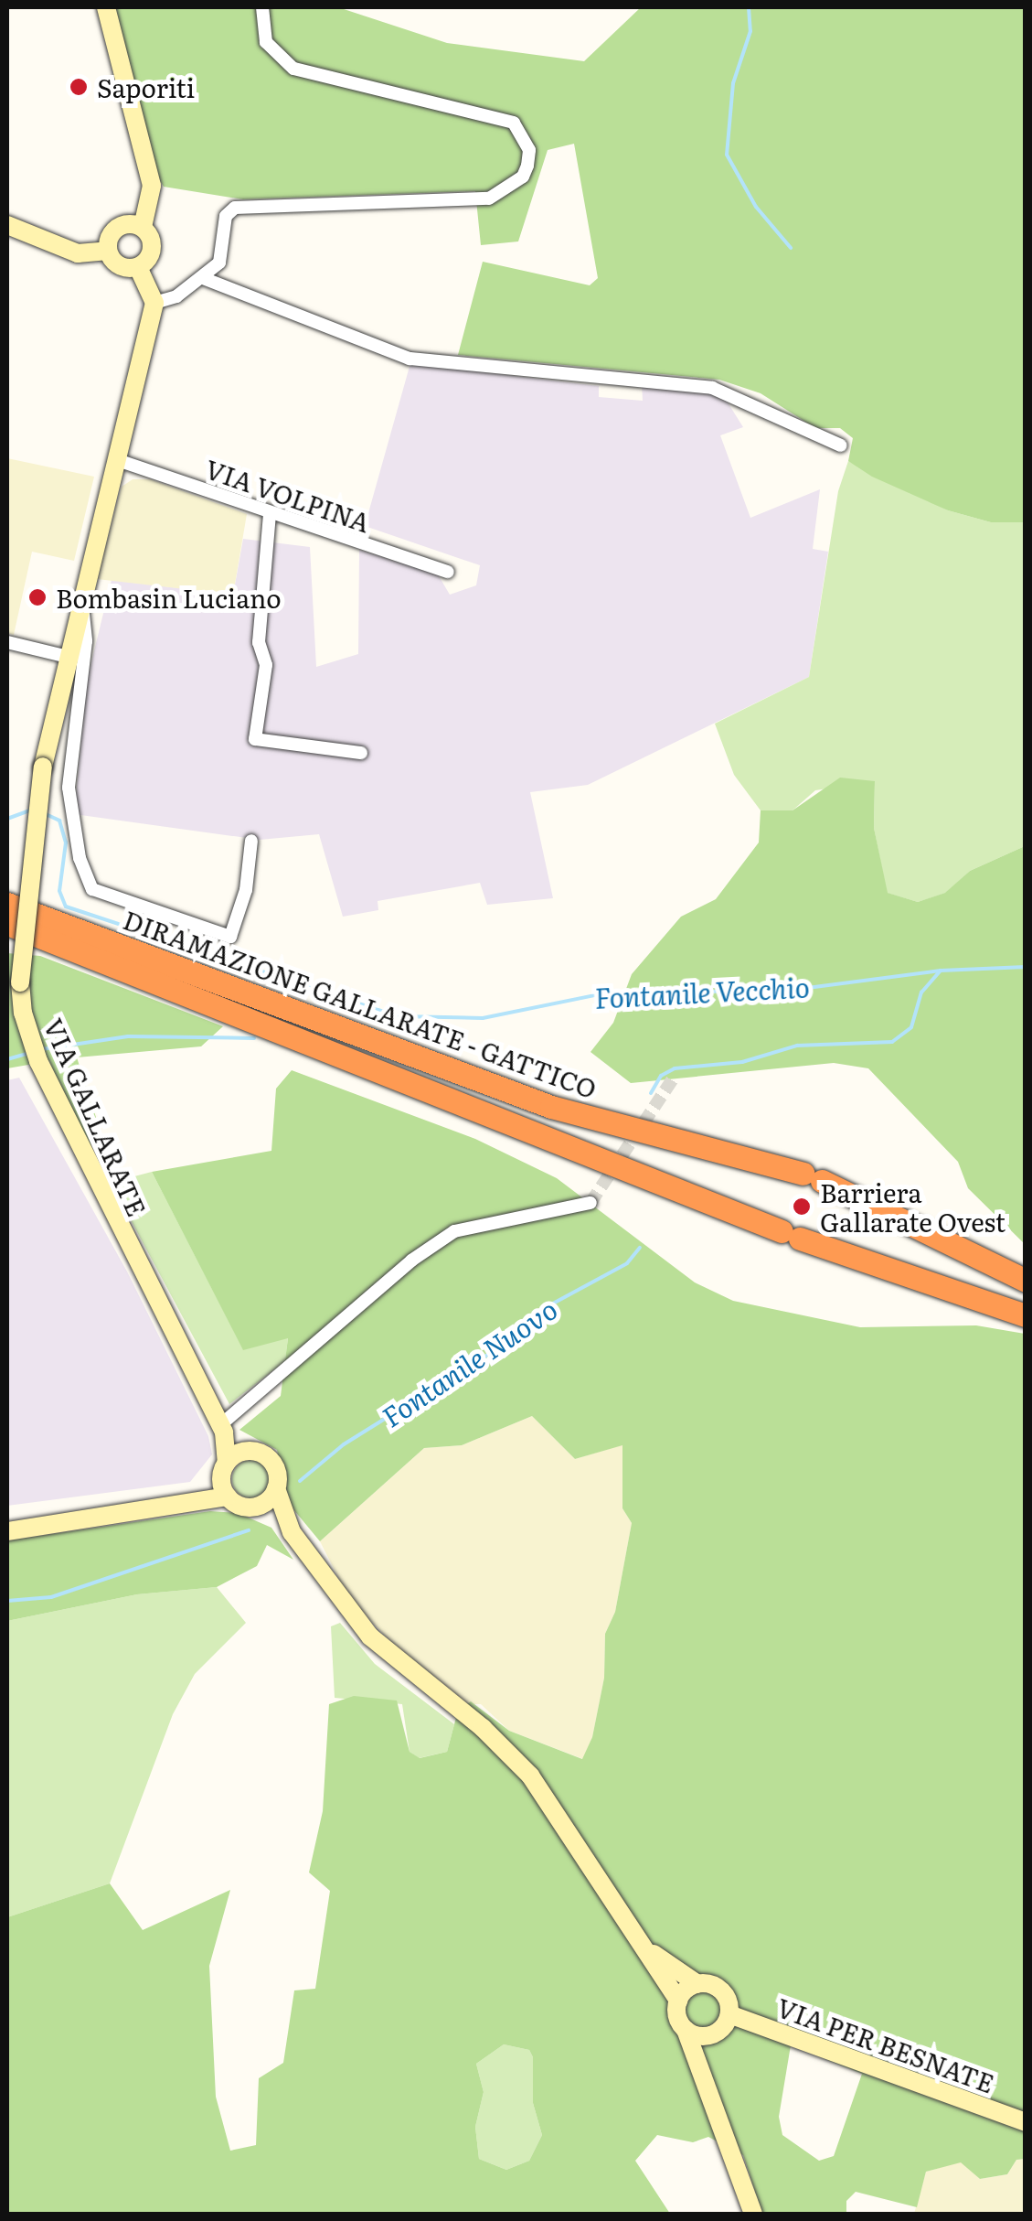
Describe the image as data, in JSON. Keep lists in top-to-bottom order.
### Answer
{
  "streets": {
    "highway": ["DIRAMAZIONE GALLARATE - GATTICO"],
    "street": ["VIA VOLPINA", "VIA GALLARATE", "VIA PER BESNATE"]
  },
  "crossings": [
    ["VIA VOLPINA", "VIA GALLARATE"]
  ],
  "water": ["Fontanile Vecchio", "Fontanile Nuovo"],
  "places": ["Saporiti", "Bombasin Luciano", "Barriera Gallarate Ovest"]
}
